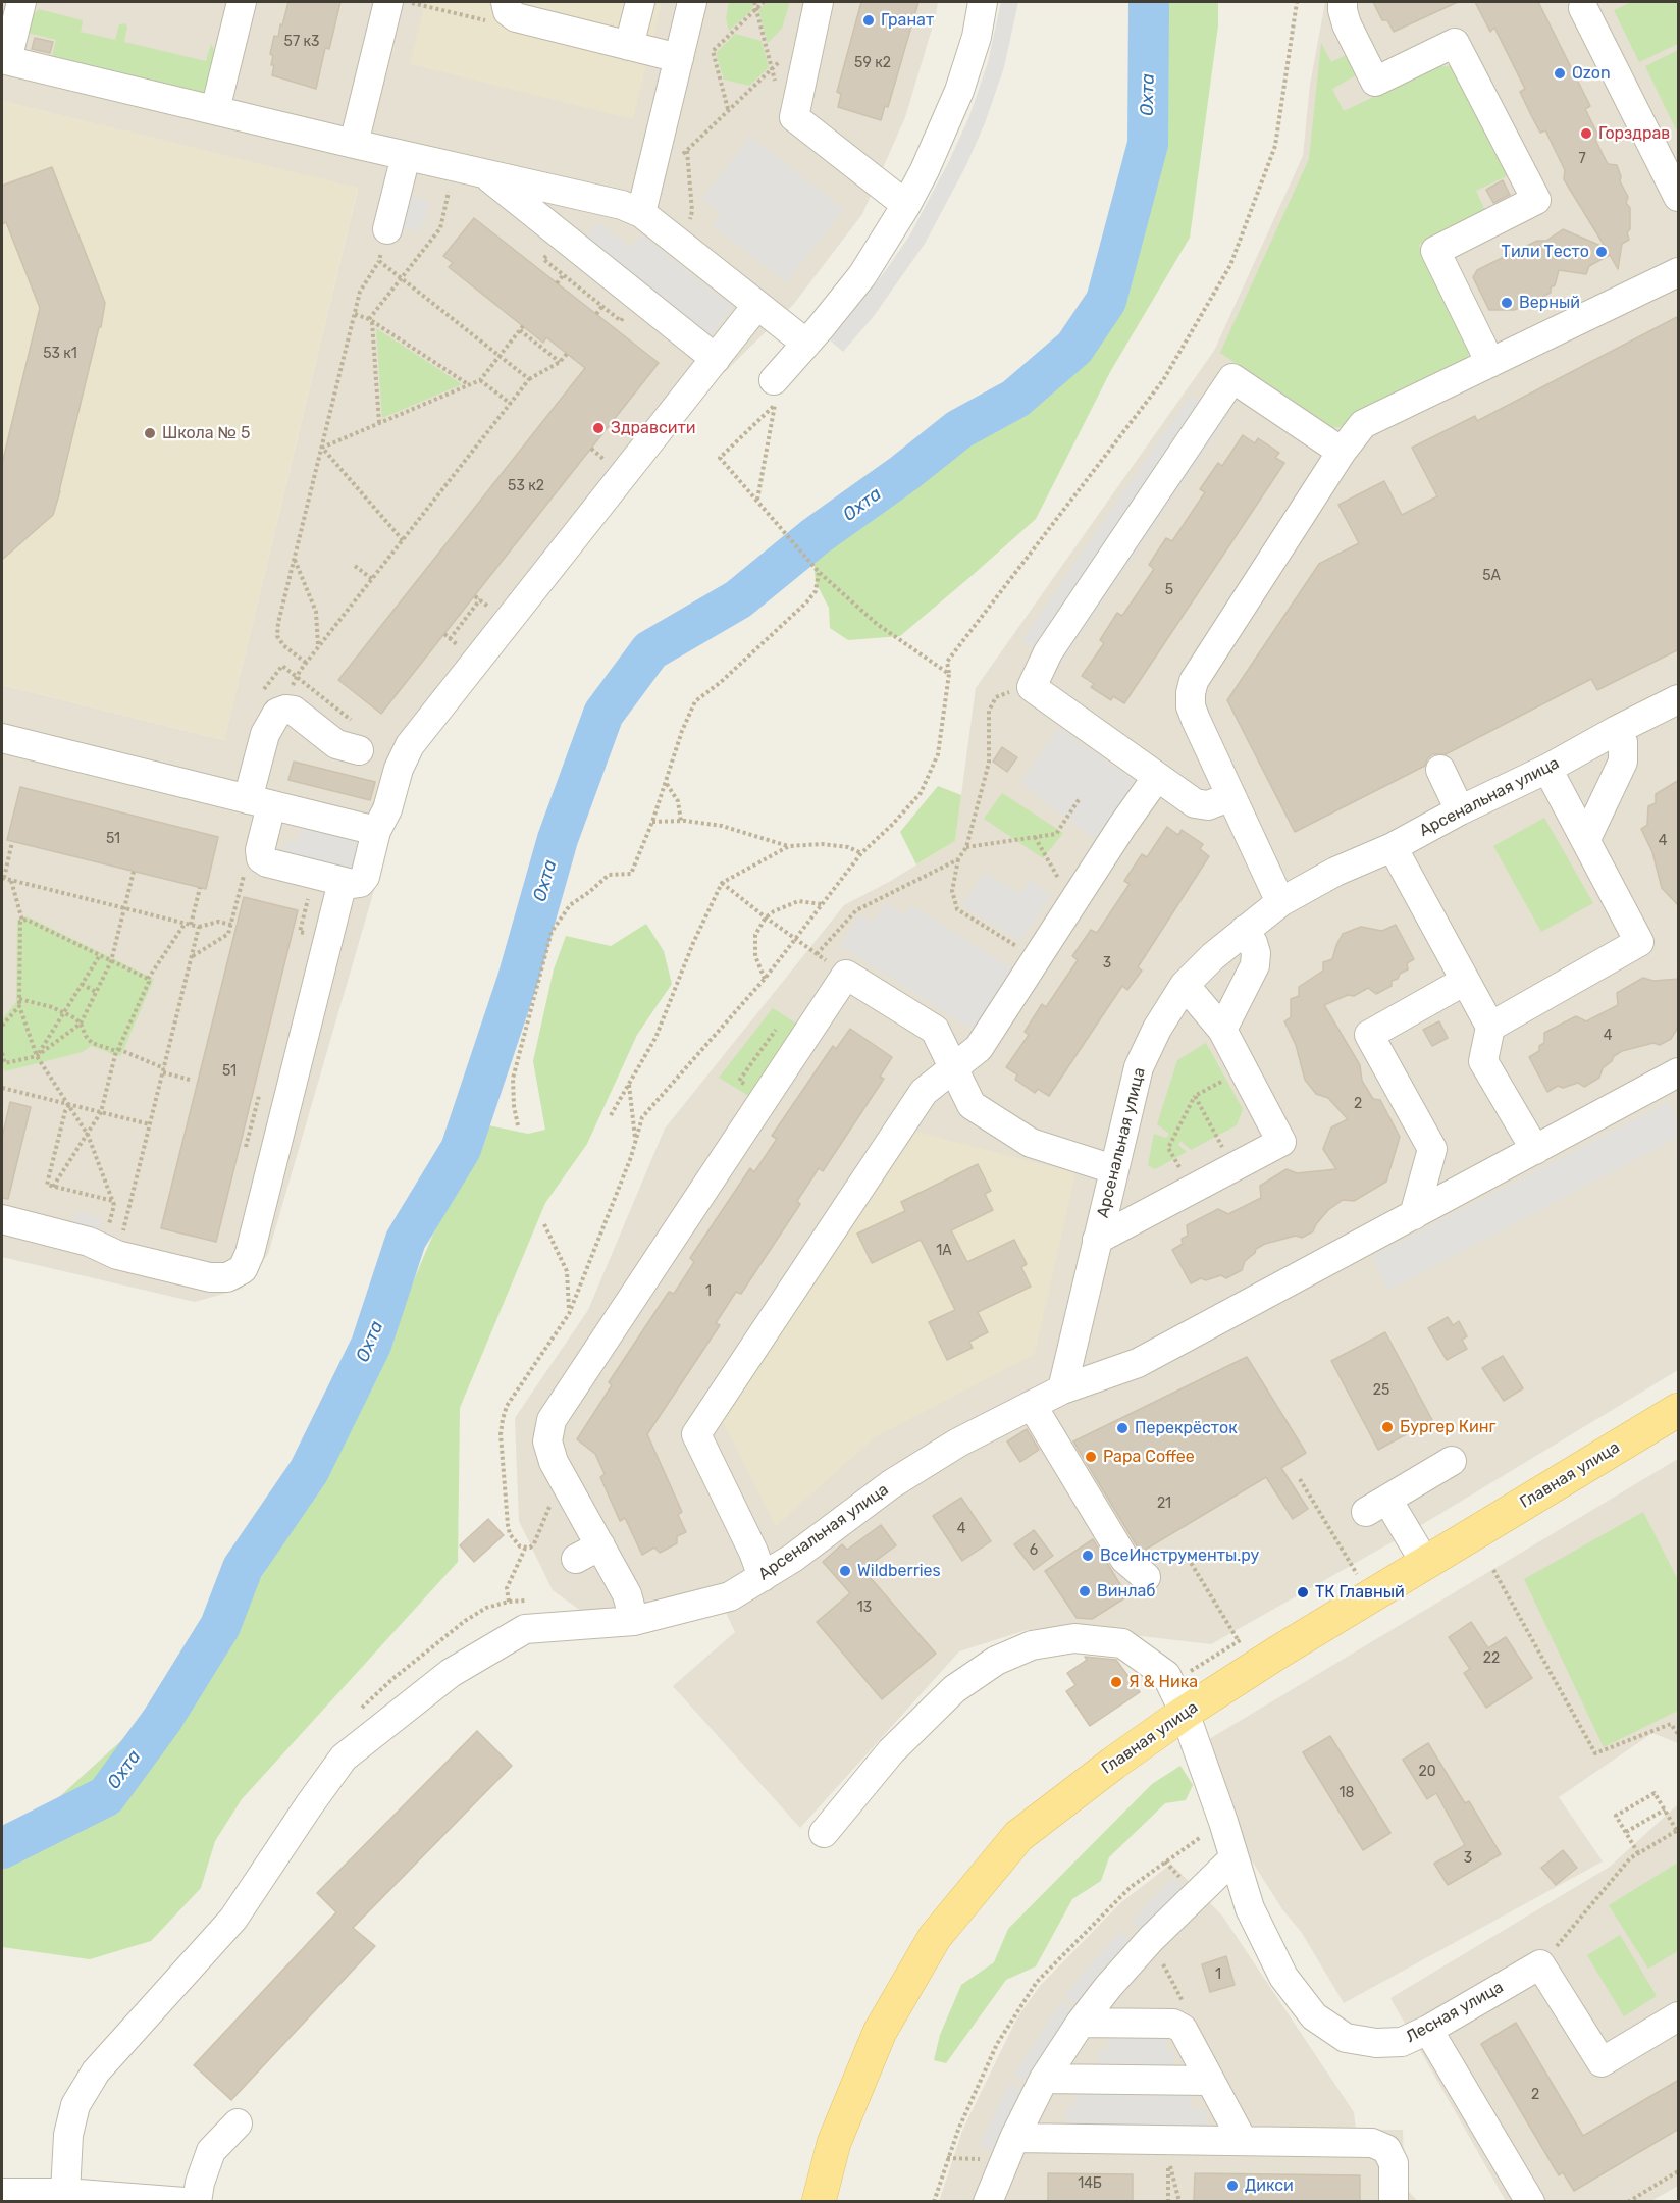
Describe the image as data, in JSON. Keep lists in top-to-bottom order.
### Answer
{
  "streets": {
    "main road": ["Главная улица"],
    "street": ["Арсенальная улица", "Лесная улица"]
  },
  "crossings": [
    ["Главная улица", "Лесная улица"]
  ],
  "water": ["Охта"],
  "places": [
    "Гранат",
    "Ozon",
    "Горздрав",
    "Тили Тесто",
    "Верный",
    "Здравсити",
    "Школа № 5",
    "Бургер Кинг",
    "Перекрёсток",
    "Papa Coffee",
    "ВсеИнструменты.ру",
    "Wildberries",
    "Винлаб",
    "ТК Главный",
    "Я & Ника",
    "Дикси"
  ],
  "house_numbers": [
    "57 к3",
    "59 к2",
    "7",
    "53 к1",
    "53 к2",
    "5А",
    "5",
    "51",
    "4",
    "3",
    "4",
    "51",
    "2",
    "1А",
    "1",
    "25",
    "21",
    "4",
    "6",
    "13",
    "22",
    "20",
    "18",
    "3",
    "1",
    "2",
    "14Б"
  ]
}
